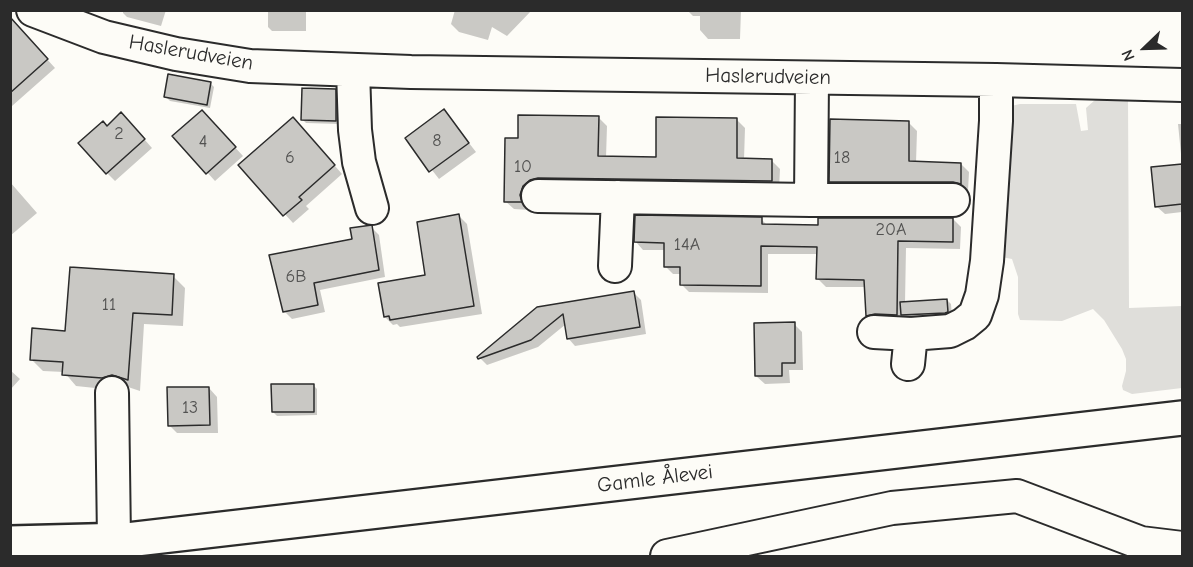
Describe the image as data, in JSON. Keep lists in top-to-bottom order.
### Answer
{
  "streets": {
    "main road": ["Gamle Ålevei"],
    "street": ["Haslerudveien"]
  },
  "house_numbers": [
    "2",
    "8",
    "4",
    "6",
    "18",
    "10",
    "20A",
    "14A",
    "6B",
    "11",
    "13"
  ],
  "north": "bottom left"
}
